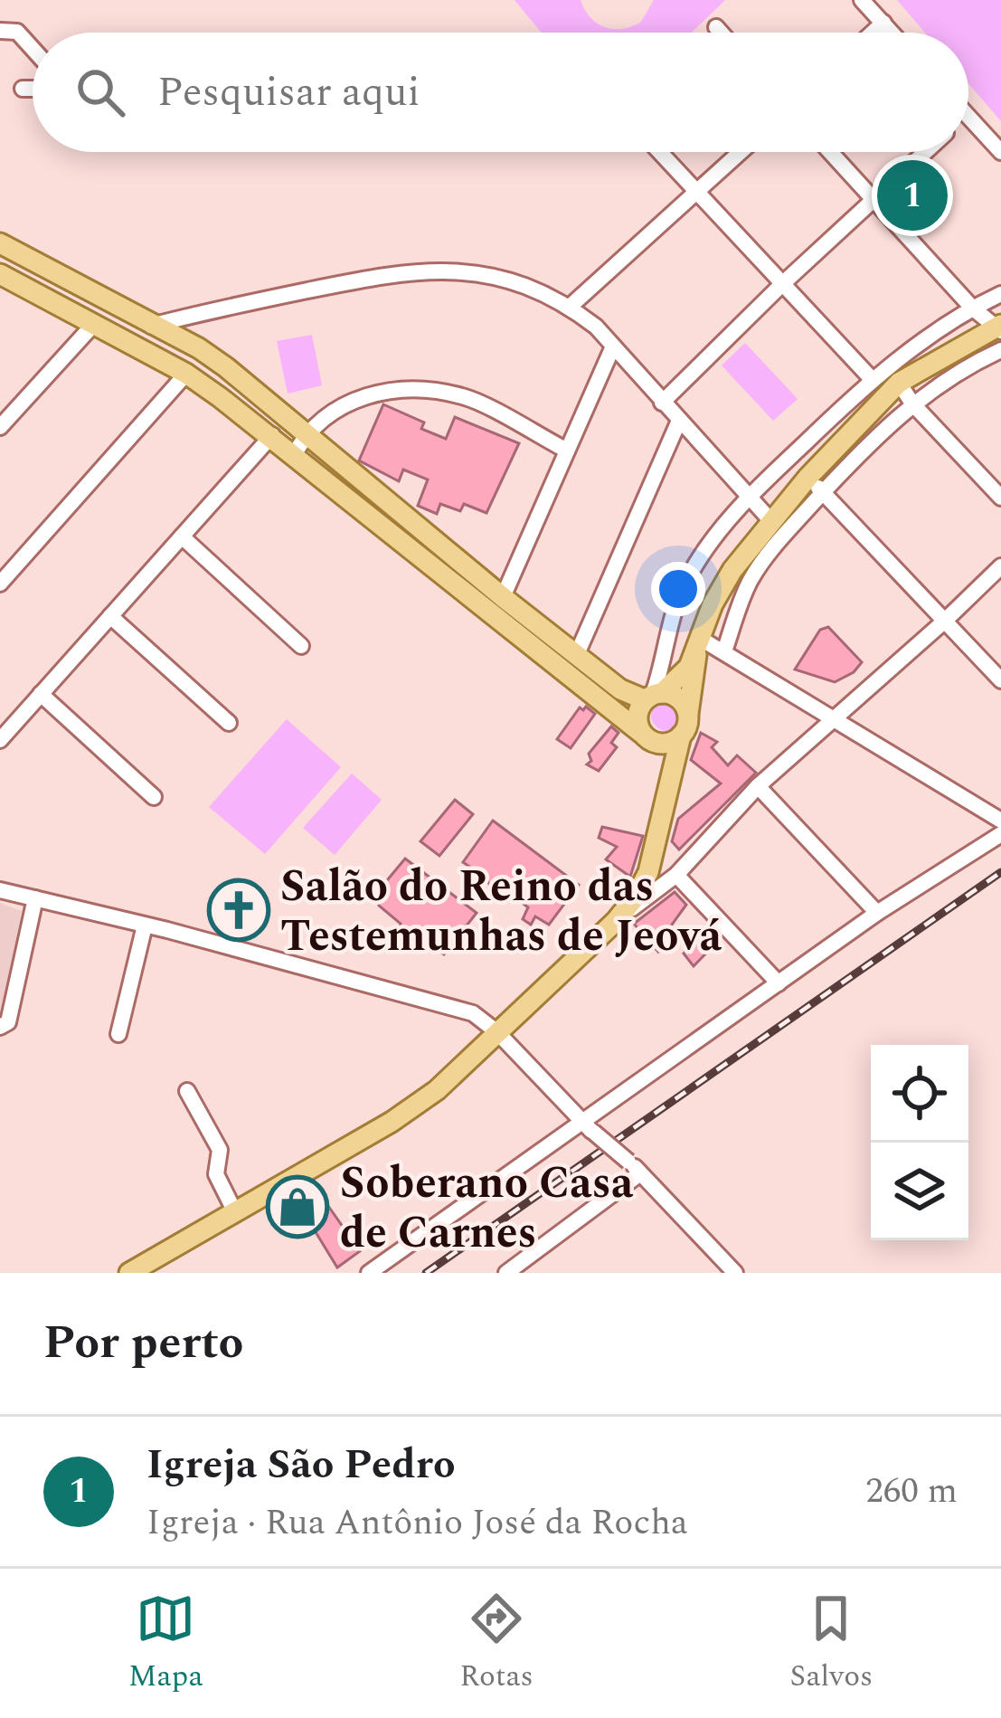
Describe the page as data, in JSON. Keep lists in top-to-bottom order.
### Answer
{
  "places": {
    "church": ["Salão do Reino das Testemunhas de Jeová"],
    "shop": ["Soberano Casa de Carnes"]
  },
  "page": {
    "search": "Pesquisar aqui",
    "pins": "1",
    "heading": "Por perto",
    "list": [
      {
        "mark": "1",
        "name": "Igreja São Pedro",
        "note": "Igreja · Rua Antônio José da Rocha",
        "value": "260 m"
      }
    ],
    "nav": ["Mapa", "Rotas", "Salvos"]
  }
}
